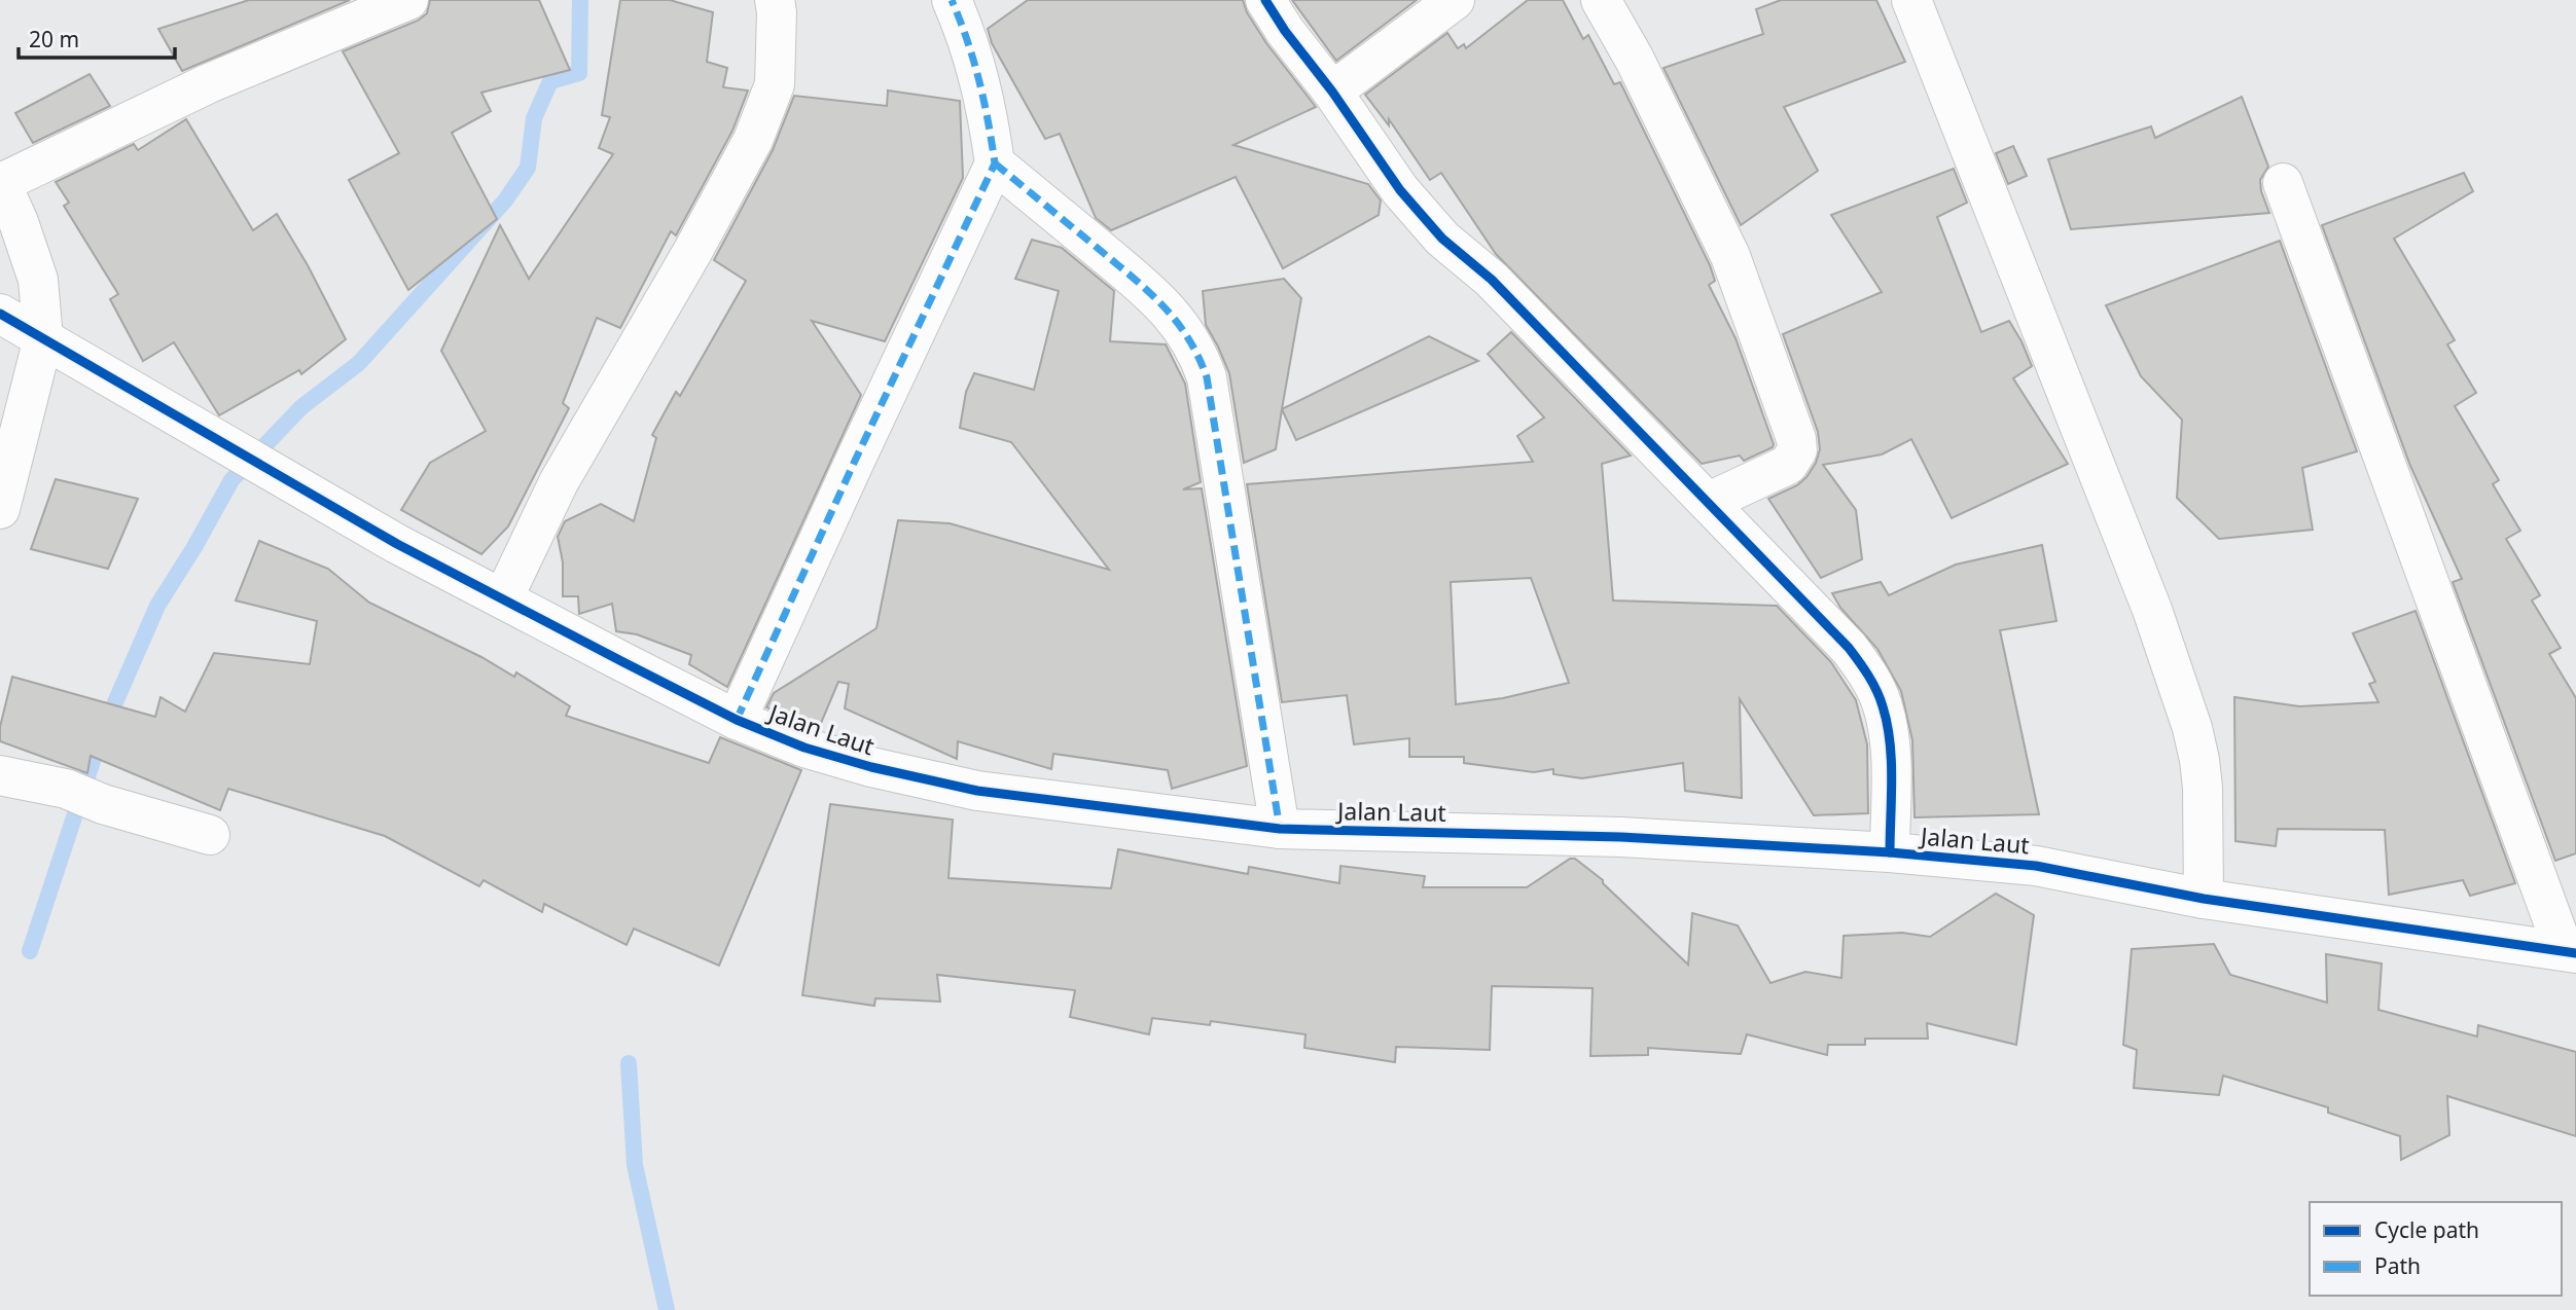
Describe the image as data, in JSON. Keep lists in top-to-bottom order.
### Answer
{
  "streets": {
    "street": ["Jalan Laut"]
  },
  "legend": ["Cycle path", "Path"],
  "scale_bar": "20 m"
}
